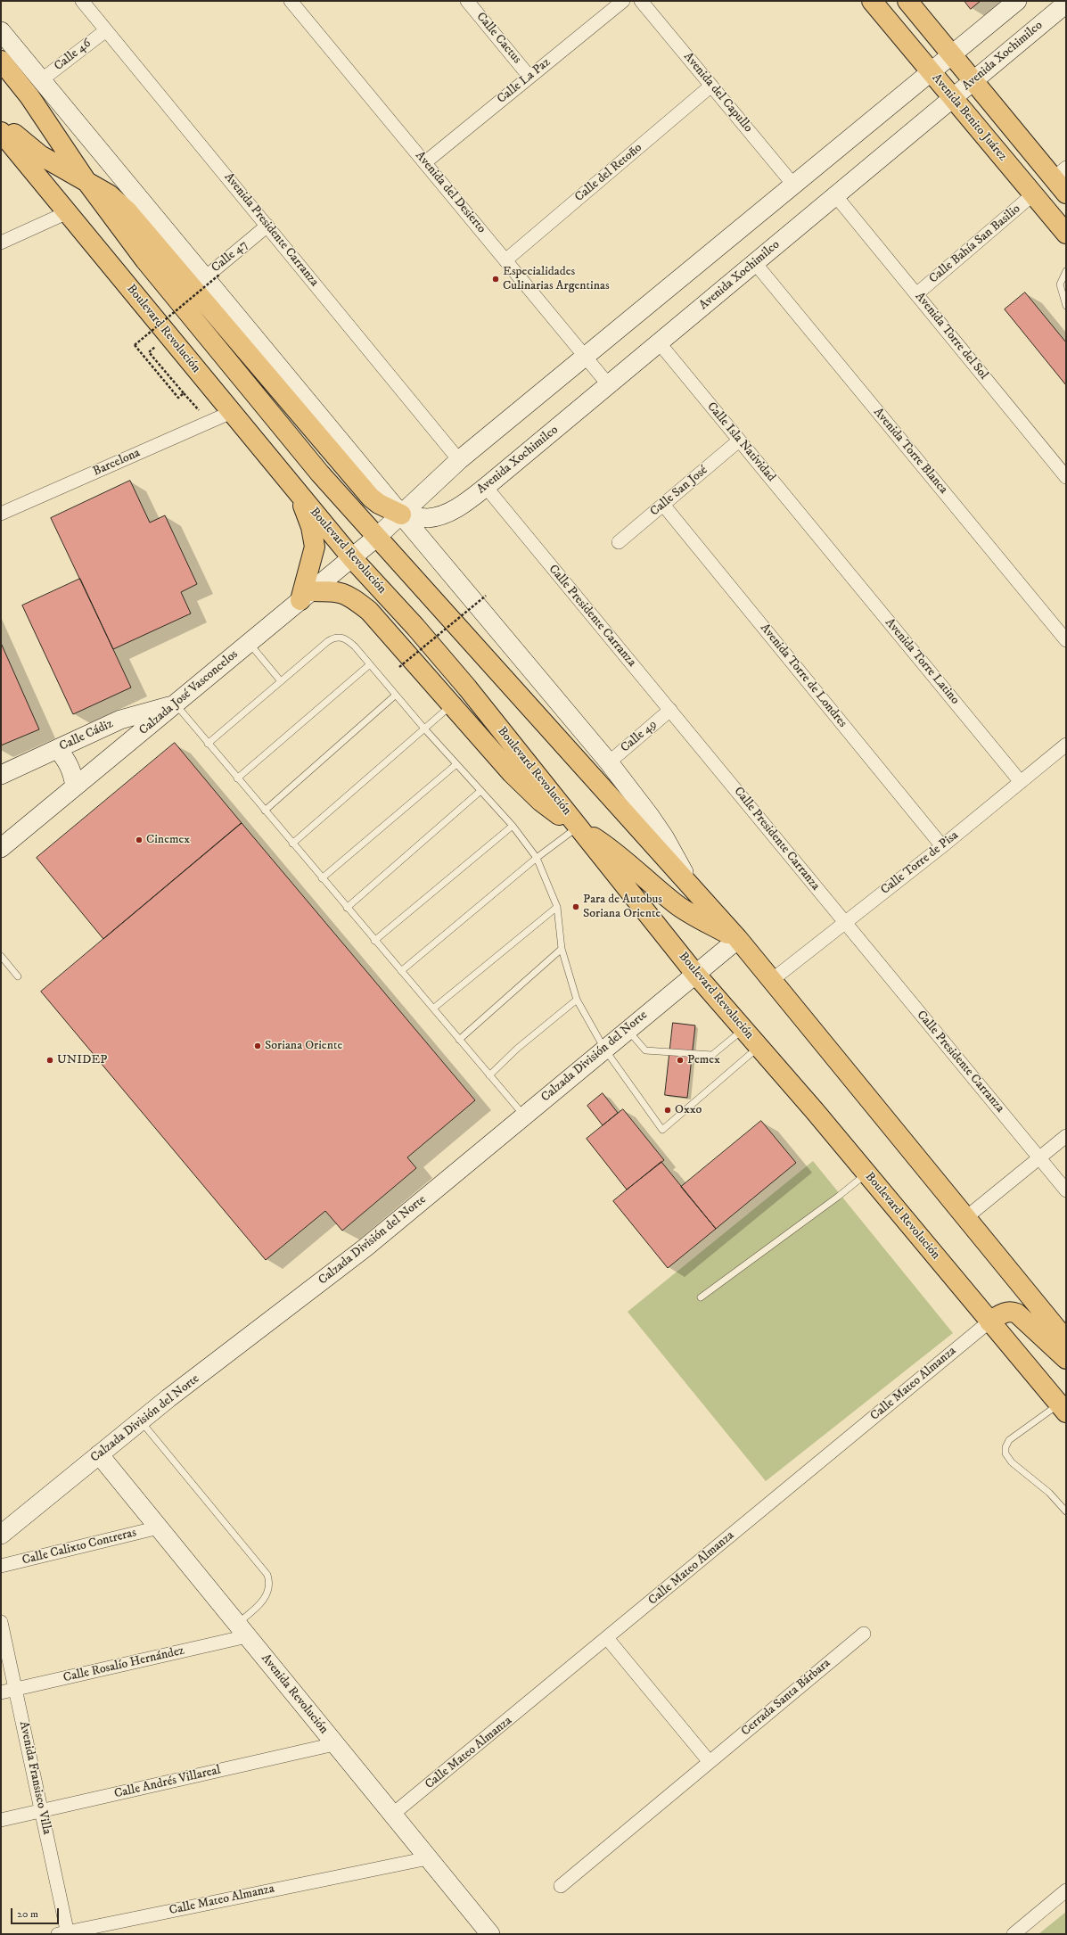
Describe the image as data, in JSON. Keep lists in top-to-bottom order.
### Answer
{
  "streets": {
    "main road": [
      "Avenida Xochimilco",
      "Avenida Benito Juárez",
      "Boulevard Revolución",
      "Calzada José Vasconcelos",
      "Calle Cádiz",
      "Calzada División del Norte",
      "Avenida Revolución"
    ],
    "street": [
      "Calle Cactus",
      "Calle 46",
      "Calle La Paz",
      "Avenida del Capullo",
      "Calle del Retoño",
      "Avenida del Desierto",
      "Avenida Presidente Carranza",
      "Calle Bahía San Basilio",
      "Calle 47",
      "Avenida Torre del Sol",
      "Calle Isla Natividad",
      "Avenida Torre Blanca",
      "Barcelona",
      "Calle San José",
      "Calle Presidente Carranza",
      "Avenida Torre Latino",
      "Avenida Torre de Londres",
      "Calle 49",
      "Calle Torre de Pisa",
      "Calle Mateo Almanza",
      "Calle Calixto Contreras",
      "Calle Rosalío Hernández",
      "Cerrada Santa Bárbara",
      "Avenida Fransisco Villa",
      "Calle Andrés Villareal"
    ]
  },
  "crossings": [
    ["Calle Cactus", "Calle La Paz"],
    ["Calle 46", "Avenida Presidente Carranza"],
    ["Avenida Xochimilco", "Avenida Benito Juárez"],
    ["Avenida Xochimilco", "Avenida del Desierto"],
    ["Avenida Xochimilco", "Avenida Torre del Sol"],
    ["Avenida Xochimilco", "Calle Isla Natividad"],
    ["Avenida Xochimilco", "Avenida Torre Blanca"],
    ["Avenida Xochimilco", "Calle Presidente Carranza"],
    ["Calle La Paz", "Avenida del Desierto"],
    ["Avenida del Capullo", "Calle del Retoño"],
    ["Avenida Benito Juárez", "Calle Bahía San Basilio"],
    ["Calle del Retoño", "Avenida del Desierto"],
    ["Avenida Presidente Carranza", "Calle 47"],
    ["Calle Bahía San Basilio", "Avenida Torre del Sol"],
    ["Boulevard Revolución", "Barcelona"],
    ["Boulevard Revolución", "Calzada José Vasconcelos"],
    ["Boulevard Revolución", "Calzada División del Norte"],
    ["Boulevard Revolución", "Calle Mateo Almanza"],
    ["Calle Isla Natividad", "Calle San José"],
    ["Calle Isla Natividad", "Avenida Torre Latino"],
    ["Calle San José", "Avenida Torre de Londres"],
    ["Calle Presidente Carranza", "Calle 49"],
    ["Calle Presidente Carranza", "Calle Torre de Pisa"],
    ["Avenida Torre Latino", "Calle Torre de Pisa"],
    ["Avenida Torre de Londres", "Calle Torre de Pisa"],
    ["Calzada José Vasconcelos", "Calle Cádiz"],
    ["Calzada División del Norte", "Avenida Revolución"],
    ["Calle Mateo Almanza", "Avenida Revolución"],
    ["Calle Mateo Almanza", "Avenida Fransisco Villa"],
    ["Calle Calixto Contreras", "Avenida Revolución"],
    ["Calle Rosalío Hernández", "Avenida Revolución"],
    ["Calle Rosalío Hernández", "Avenida Fransisco Villa"],
    ["Avenida Revolución", "Calle Andrés Villareal"],
    ["Avenida Fransisco Villa", "Calle Andrés Villareal"]
  ],
  "places": [
    "Especialidades Culinarias Argentinas",
    "Cinemex",
    "Para de Autobus Soriana Oriente",
    "Soriana Oriente",
    "UNIDEP",
    "Pemex",
    "Oxxo"
  ],
  "scale_bar": "20 m"
}
